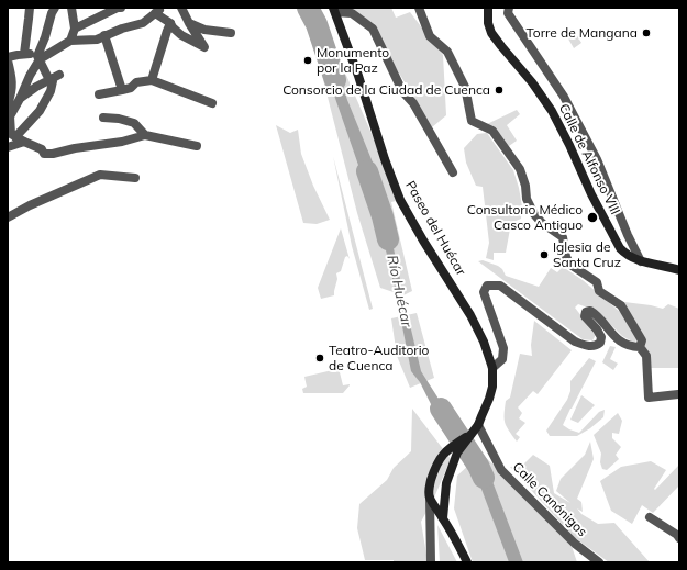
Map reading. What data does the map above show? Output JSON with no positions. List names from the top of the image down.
{
  "streets": {
    "street": ["Calle de Alfonso VIII", "Paseo del Huécar", "Calle Canónigos"]
  },
  "crossings": [
    ["Paseo del Huécar", "Calle Canónigos"]
  ],
  "water": ["Río Huécar"],
  "places": [
    "Torre de Mangana",
    "Monumento por la Paz",
    "Consorcio de la Ciudad de Cuenca",
    "Consultorio Médico Casco Antiguo",
    "Iglesia de Santa Cruz",
    "Teatro-Auditorio de Cuenca"
  ]
}
